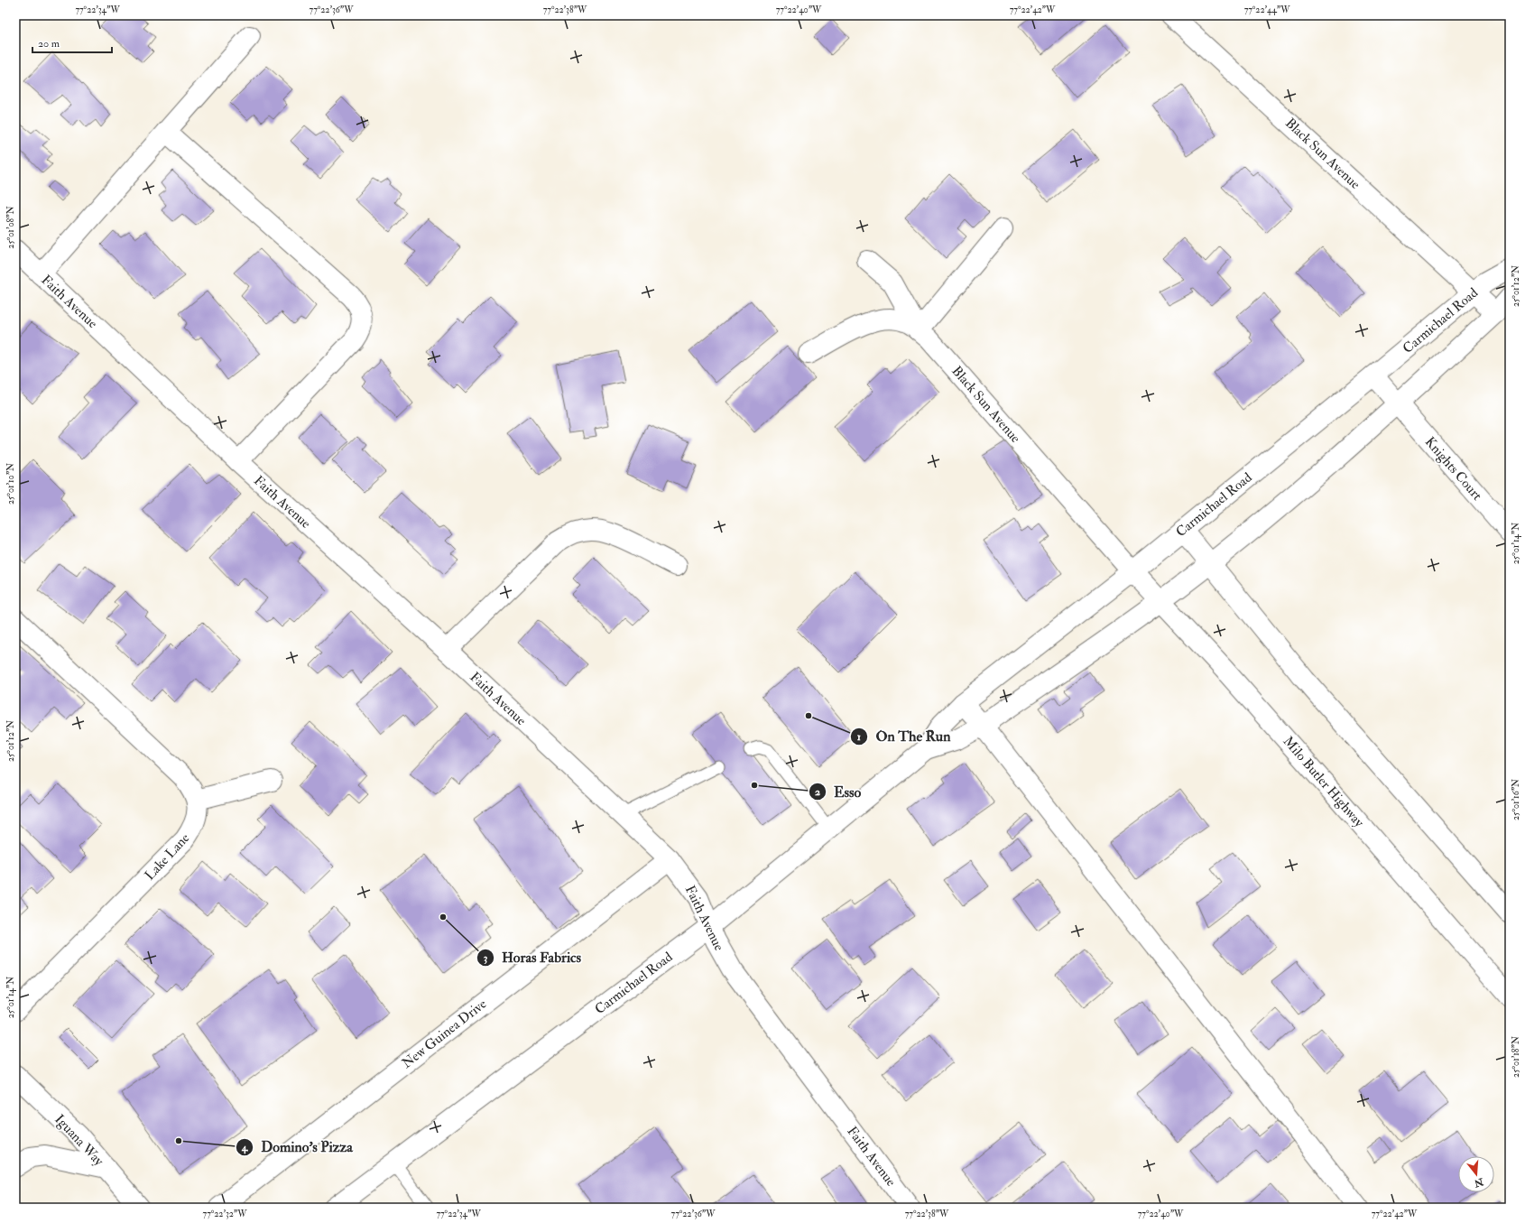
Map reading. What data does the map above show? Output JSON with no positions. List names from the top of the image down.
{
  "streets": {
    "street": [
      "Black Sun Avenue",
      "Faith Avenue",
      "Carmichael Road",
      "Knights Court",
      "Milo Butler Highway",
      "Lake Lane",
      "New Guinea Drive",
      "Iguana Way"
    ]
  },
  "crossings": [
    ["Black Sun Avenue", "Carmichael Road"],
    ["Black Sun Avenue", "Milo Butler Highway"],
    ["Faith Avenue", "Carmichael Road"],
    ["Faith Avenue", "New Guinea Drive"],
    ["Carmichael Road", "Knights Court"],
    ["Carmichael Road", "Milo Butler Highway"]
  ],
  "places": [
    "On The Run",
    "Esso",
    "Horas Fabrics",
    "Domino's Pizza"
  ],
  "scale_bar": "20 m",
  "north": "bottom",
  "coordinates": [
    "77°22'34\"W",
    "77°22'36\"W",
    "77°22'38\"W",
    "77°22'40\"W",
    "77°22'42\"W",
    "77°22'44\"W",
    "25°01'08\"N",
    "25°01'12\"N",
    "25°01'10\"N",
    "25°01'14\"N",
    "25°01'16\"N",
    "25°01'18\"N",
    "77°22'32\"W"
  ]
}
